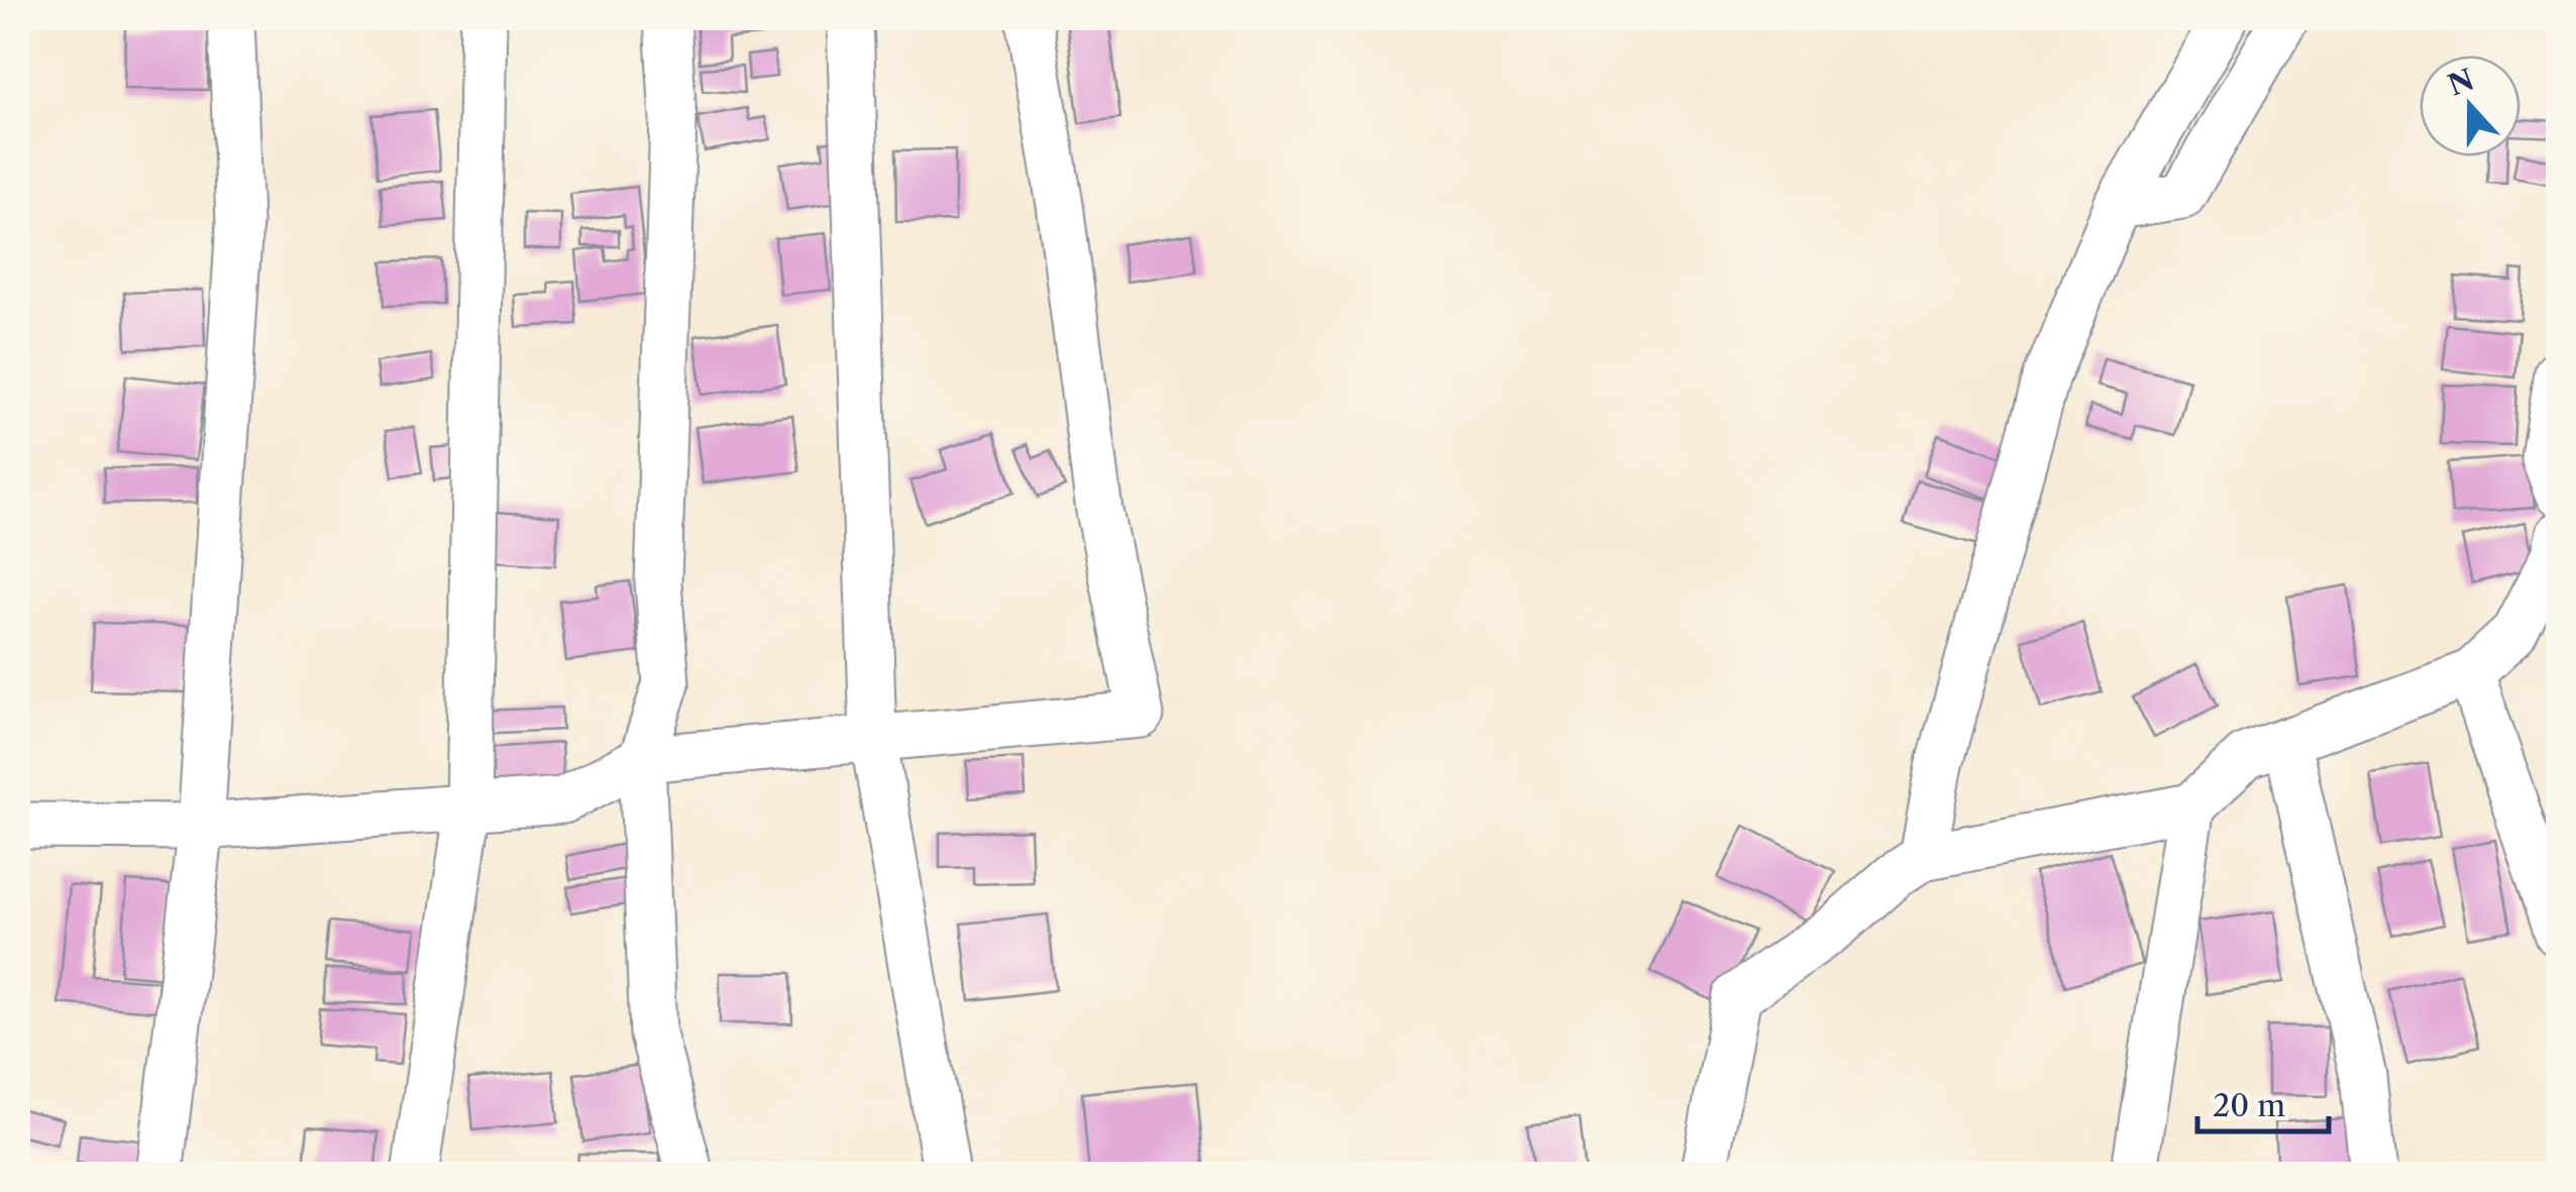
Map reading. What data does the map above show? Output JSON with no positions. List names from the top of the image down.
{
  "scale_bar": "20 m",
  "north": "top"
}
